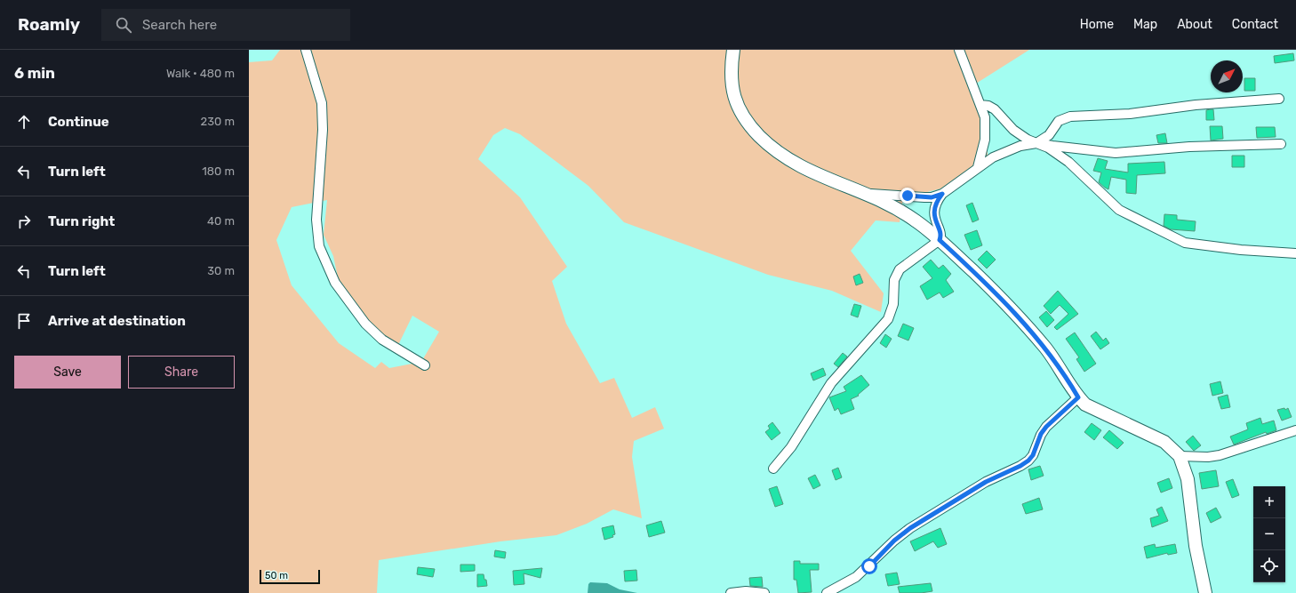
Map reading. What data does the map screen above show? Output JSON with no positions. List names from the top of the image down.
{
  "scale_bar": "50 m",
  "north": "top right",
  "page": {
    "header": "Roamly",
    "search": "Search here",
    "nav": [
      "Home",
      "Map",
      "About",
      "Contact"
    ],
    "heading": ["6 min", "Walk · 480 m"],
    "list": [
      ["Continue", "230 m"],
      ["Turn left", "180 m"],
      ["Turn right", "40 m"],
      ["Turn left", "30 m"],
      "Arrive at destination"
    ],
    "buttons": ["Save", "Share"],
    "map_buttons": ["+", "−"],
    "scale": "50 m"
  }
}
